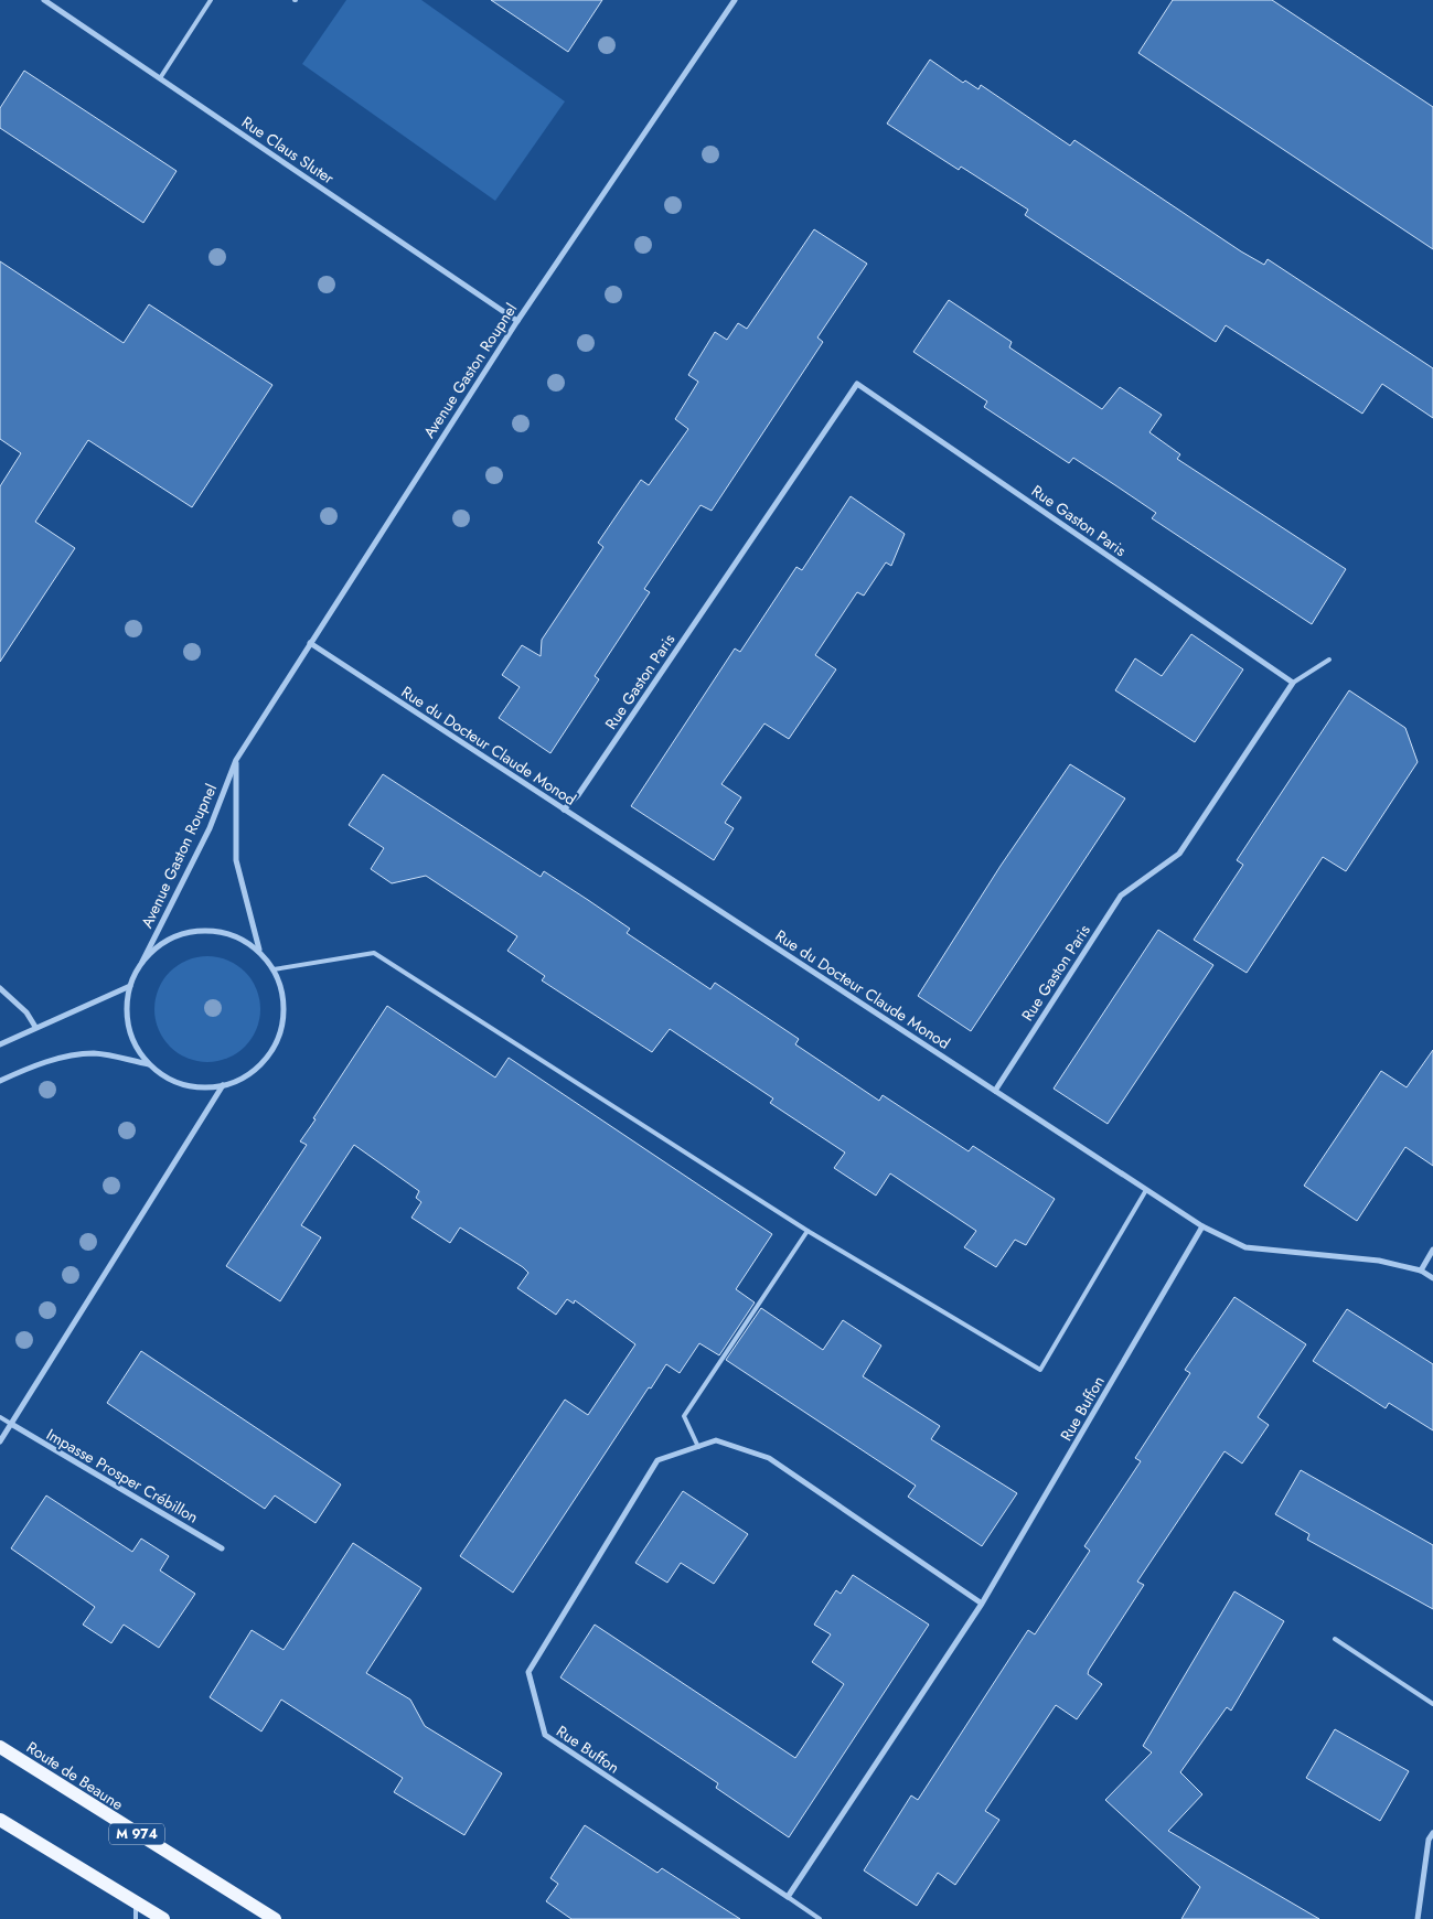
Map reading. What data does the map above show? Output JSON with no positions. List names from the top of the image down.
{
  "streets": {
    "main road": ["Route de Beaune", "M 974"],
    "street": [
      "Rue Claus Sluter",
      "Avenue Gaston Roupnel",
      "Rue Gaston Paris",
      "Rue du Docteur Claude Monod",
      "Rue Buffon",
      "Impasse Prosper Crébillon"
    ]
  },
  "crossings": [
    ["Rue Claus Sluter", "Avenue Gaston Roupnel"],
    ["Avenue Gaston Roupnel", "Rue du Docteur Claude Monod"],
    ["Rue Gaston Paris", "Rue du Docteur Claude Monod"],
    ["Rue du Docteur Claude Monod", "Rue Buffon"]
  ]
}
